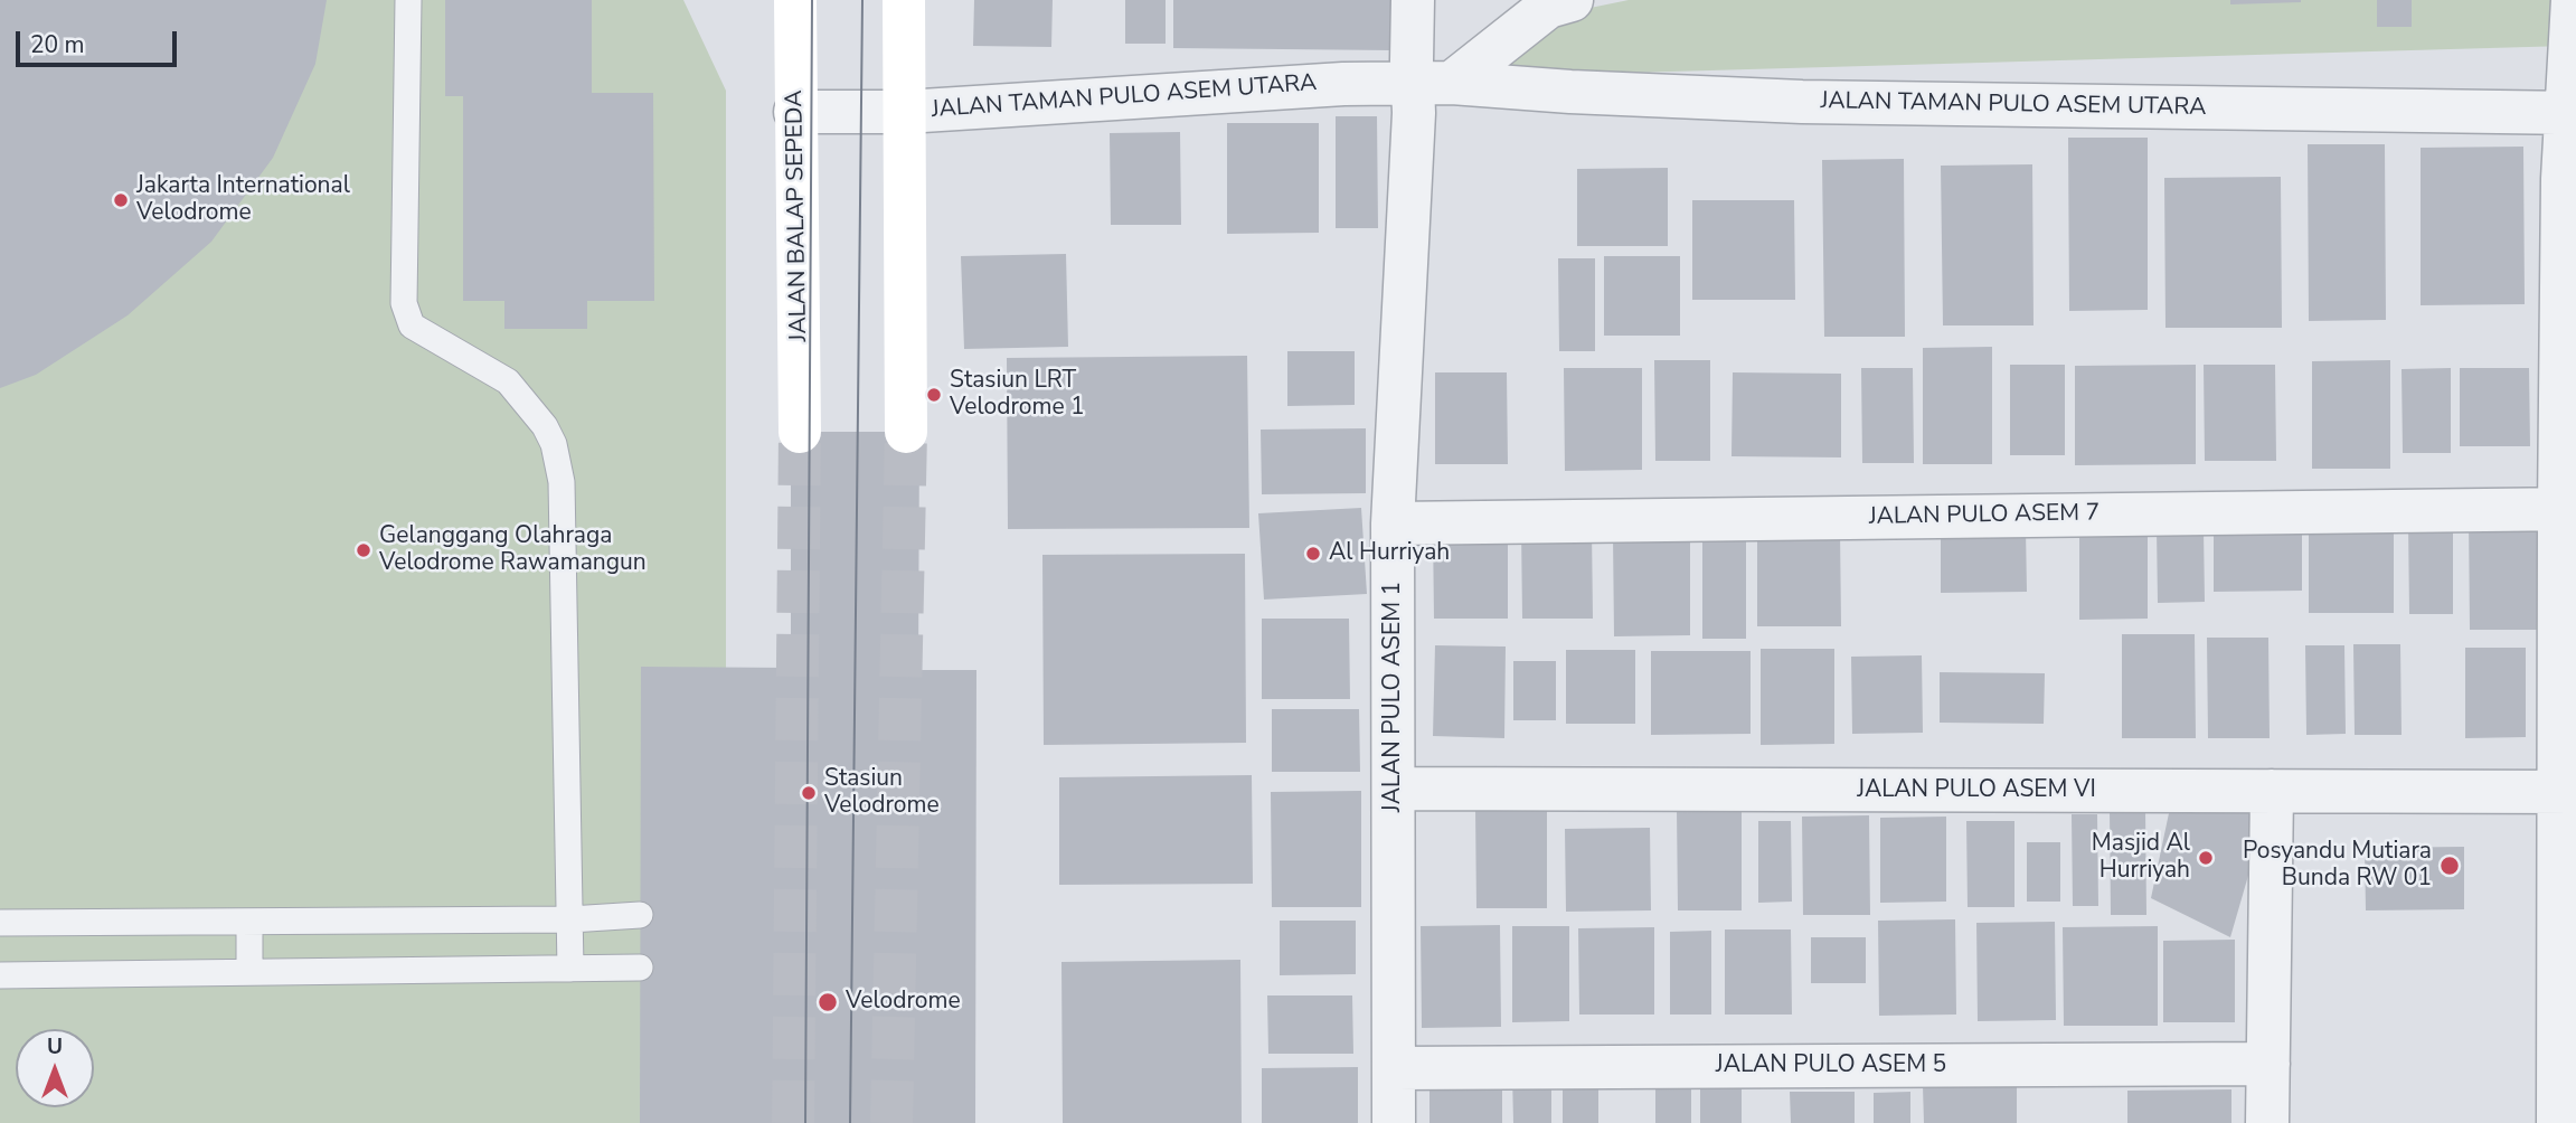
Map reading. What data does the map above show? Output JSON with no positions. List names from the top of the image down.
{
  "streets": {
    "main road": ["JALAN BALAP SEPEDA"],
    "street": [
      "JALAN TAMAN PULO ASEM UTARA",
      "JALAN PULO ASEM 7",
      "JALAN PULO ASEM 1",
      "JALAN PULO ASEM VI",
      "JALAN PULO ASEM 5"
    ]
  },
  "crossings": [
    ["JALAN TAMAN PULO ASEM UTARA", "JALAN BALAP SEPEDA"],
    ["JALAN TAMAN PULO ASEM UTARA", "JALAN PULO ASEM 1"],
    ["JALAN PULO ASEM 7", "JALAN PULO ASEM 1"],
    ["JALAN PULO ASEM 1", "JALAN PULO ASEM VI"],
    ["JALAN PULO ASEM 1", "JALAN PULO ASEM 5"]
  ],
  "places": [
    "Jakarta International Velodrome",
    "Stasiun LRT Velodrome 1",
    "Gelanggang Olahraga Velodrome Rawamangun",
    "Al Hurriyah",
    "Stasiun Velodrome",
    "Masjid Al Hurriyah",
    "Posyandu Mutiara Bunda RW 01",
    "Velodrome"
  ],
  "scale_bar": "20 m",
  "north": "top"
}
